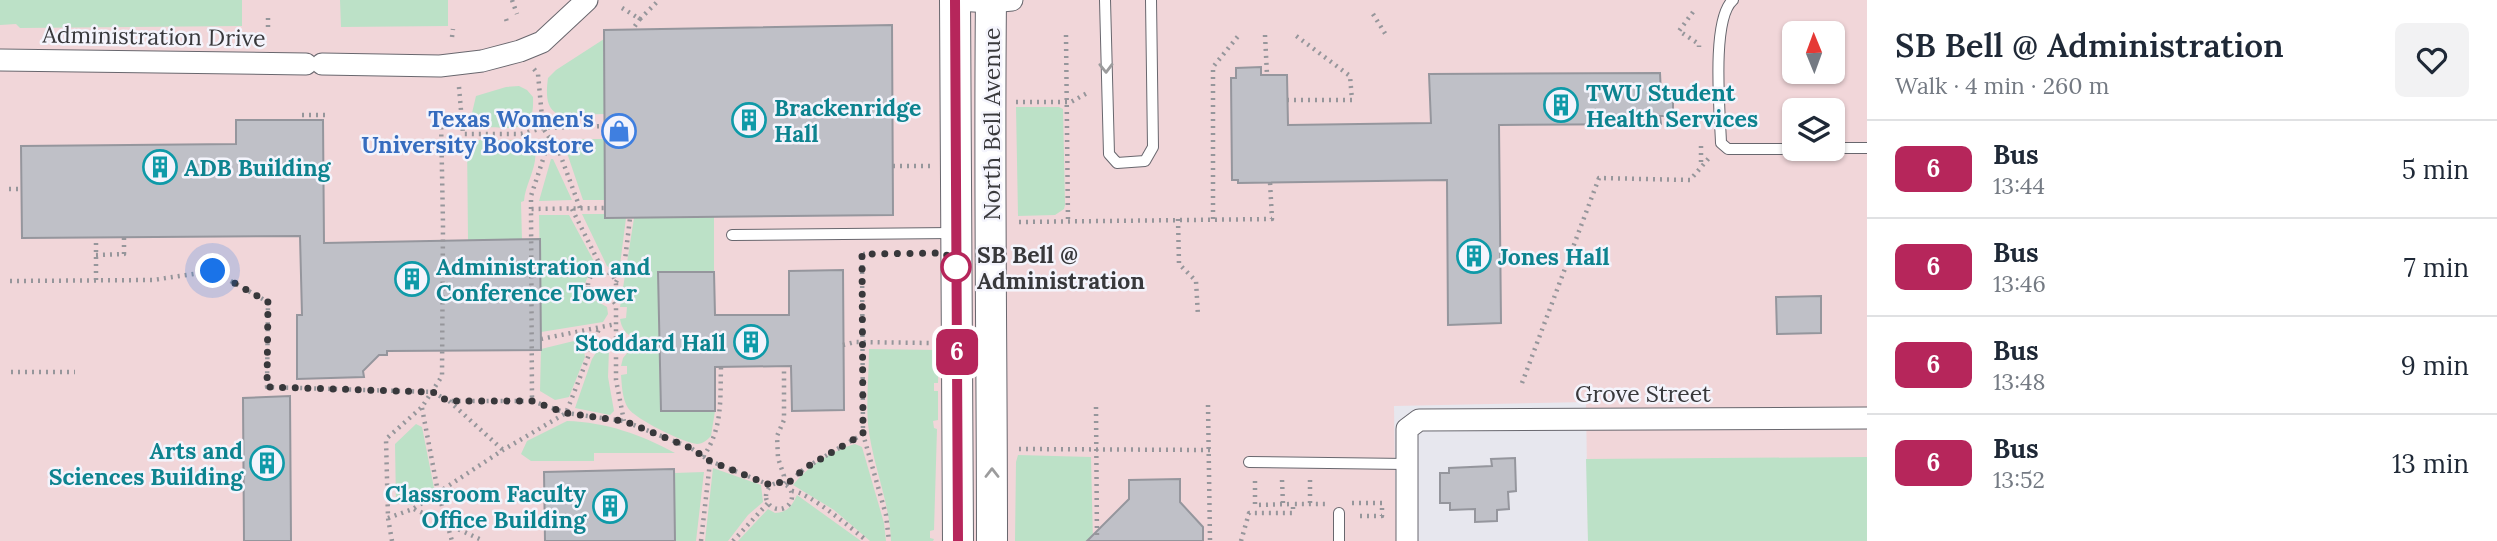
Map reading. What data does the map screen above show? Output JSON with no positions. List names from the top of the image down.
{
  "streets": {
    "main road": ["North Bell Avenue"],
    "street": ["Administration Drive", "Grove Street"]
  },
  "places": {
    "building": [
      "TWU Student Health Services",
      "Brackenridge Hall",
      "ADB Building",
      "Jones Hall",
      "Administration and Conference Tower",
      "Stoddard Hall",
      "Arts and Sciences Building",
      "Classroom Faculty Office Building"
    ],
    "shop": ["Texas Women's University Bookstore"],
    "other": ["SB Bell @ Administration"]
  },
  "lines": ["bus line 6"],
  "north": "top",
  "page": {
    "on_map": "6",
    "heading": ["SB Bell @ Administration", "Walk · 4 min · 260 m"],
    "list": [
      {
        "mark": "6",
        "name": "Bus",
        "note": "13:44",
        "value": "5 min"
      },
      {
        "mark": "6",
        "name": "Bus",
        "note": "13:46",
        "value": "7 min"
      },
      {
        "mark": "6",
        "name": "Bus",
        "note": "13:48",
        "value": "9 min"
      },
      {
        "mark": "6",
        "name": "Bus",
        "note": "13:52",
        "value": "13 min"
      }
    ]
  }
}
